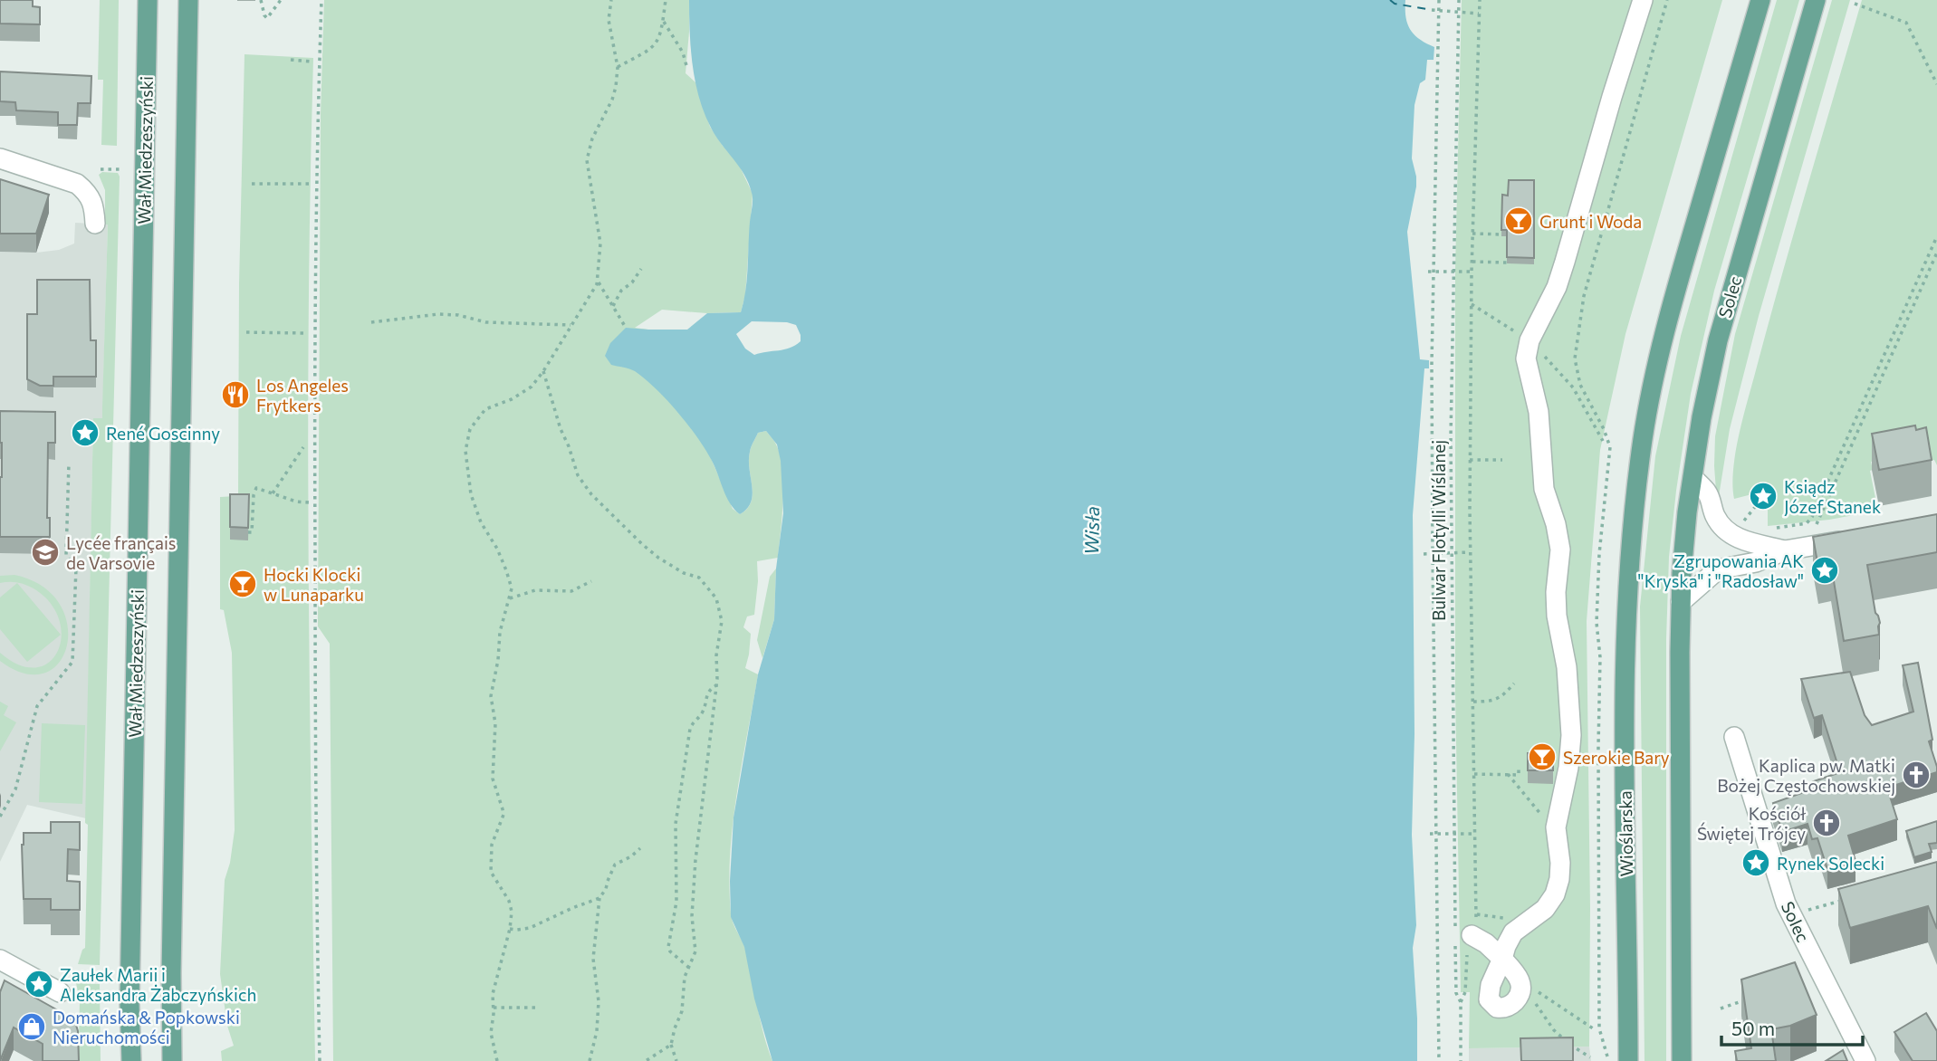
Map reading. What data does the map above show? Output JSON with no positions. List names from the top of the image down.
{
  "streets": {
    "main road": ["Wał Miedzeszyński", "Solec", "Wioślarska"],
    "path": ["Bulwar Flotylli Wiślanej"]
  },
  "water": ["Wisła"],
  "places": {
    "bar": ["Grunt i Woda", "Hocki Klocki w Lunaparku", "Szerokie Bary"],
    "restaurant": ["Los Angeles Frytkers"],
    "place": [
      "René Goscinny",
      "Ksiądz Józef Stanek",
      "Zgrupowania AK \"Kryska\" i \"Radosław\"",
      "Rynek Solecki",
      "Zaułek Marii i Aleksandra Żabczyńskich"
    ],
    "school or university": ["Lycée français de Varsovie"],
    "church": ["Kaplica pw. Matki Bożej Częstochowskiej", "Kościół Świętej Trójcy"],
    "shop": ["Domańska & Popkowski Nieruchomości"]
  },
  "scale_bar": "50 m"
}
